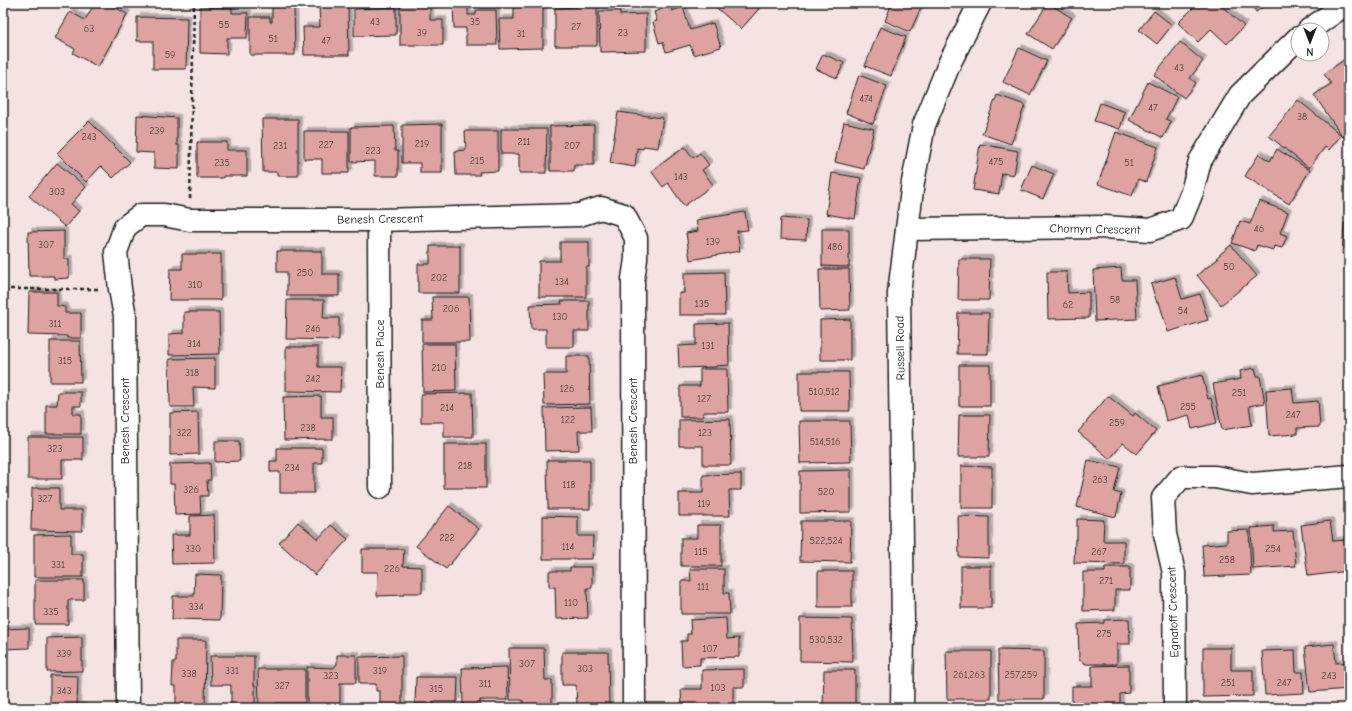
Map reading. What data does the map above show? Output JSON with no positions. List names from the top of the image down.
{
  "streets": {
    "street": [
      "Benesh Crescent",
      "Chomyn Crescent",
      "Russell Road",
      "Benesh Place",
      "Egnatoff Crescent"
    ]
  },
  "crossings": [
    ["Benesh Crescent", "Benesh Place"],
    ["Chomyn Crescent", "Russell Road"]
  ],
  "house_numbers": [
    "43",
    "35",
    "55",
    "27",
    "63",
    "39",
    "23",
    "31",
    "51",
    "47",
    "59",
    "43",
    "474",
    "47",
    "38",
    "239",
    "243",
    "211",
    "219",
    "227",
    "231",
    "207",
    "223",
    "215",
    "475",
    "235",
    "51",
    "143",
    "303",
    "46",
    "139",
    "307",
    "486",
    "50",
    "250",
    "202",
    "134",
    "310",
    "58",
    "135",
    "62",
    "206",
    "54",
    "130",
    "311",
    "246",
    "314",
    "131",
    "315",
    "210",
    "318",
    "242",
    "126",
    "510,512",
    "251",
    "127",
    "255",
    "214",
    "247",
    "122",
    "259",
    "238",
    "322",
    "123",
    "514,516",
    "323",
    "218",
    "234",
    "263",
    "118",
    "326",
    "520",
    "327",
    "119",
    "222",
    "522,524",
    "114",
    "330",
    "254",
    "115",
    "267",
    "258",
    "331",
    "226",
    "271",
    "111",
    "110",
    "334",
    "335",
    "275",
    "530,532",
    "107",
    "339",
    "307",
    "303",
    "331",
    "319",
    "338",
    "261,263",
    "257,259",
    "323",
    "243",
    "251",
    "247",
    "311",
    "327",
    "103",
    "315",
    "343"
  ],
  "north": "bottom"
}
